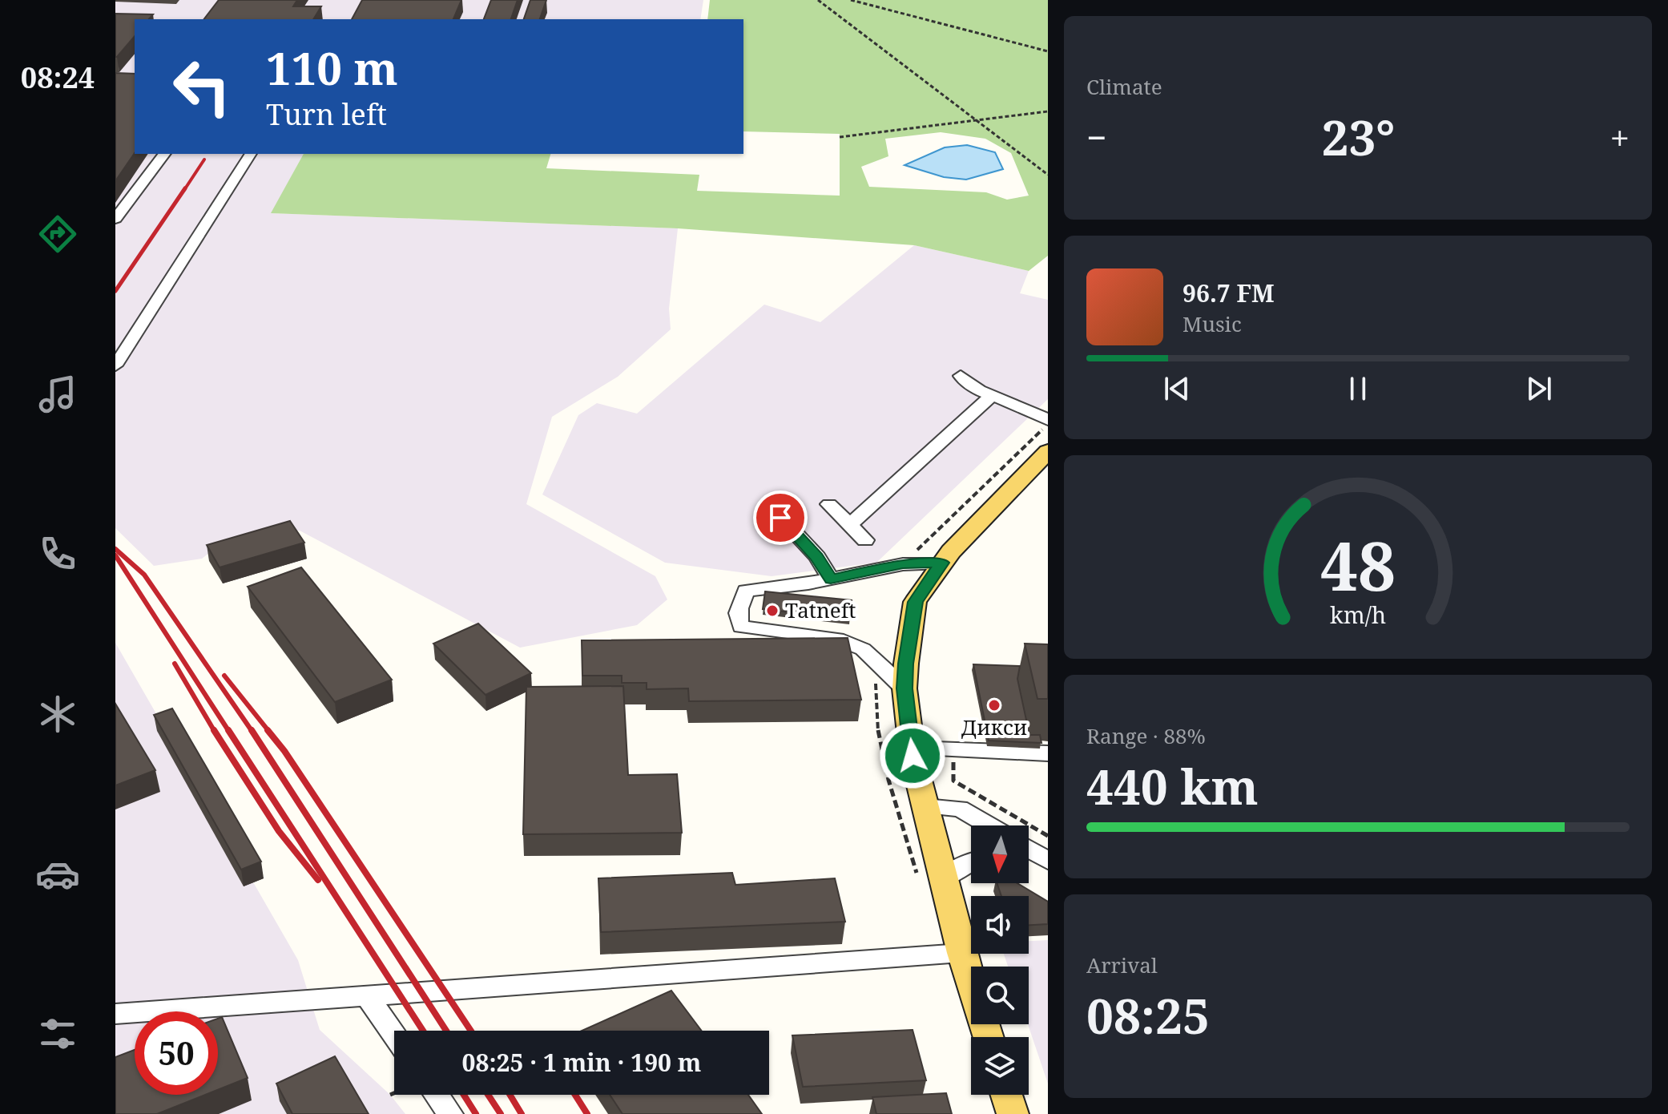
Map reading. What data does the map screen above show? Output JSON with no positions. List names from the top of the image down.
{
  "places": ["Tatneft", "Дикси"],
  "north": "bottom",
  "page": {
    "tabs": "08:24",
    "tile": [
      "Climate",
      ["Range · 88%", "440 km"],
      ["Arrival", "08:25"]
    ],
    "turn": ["110 m", "Turn left"],
    "heat": ["−", "23°", "+"],
    "song": ["96.7 FM", "Music"],
    "limit": "50",
    "trip": "08:25 · 1 min · 190 m",
    "gauge": ["48", "km/h"]
  }
}
